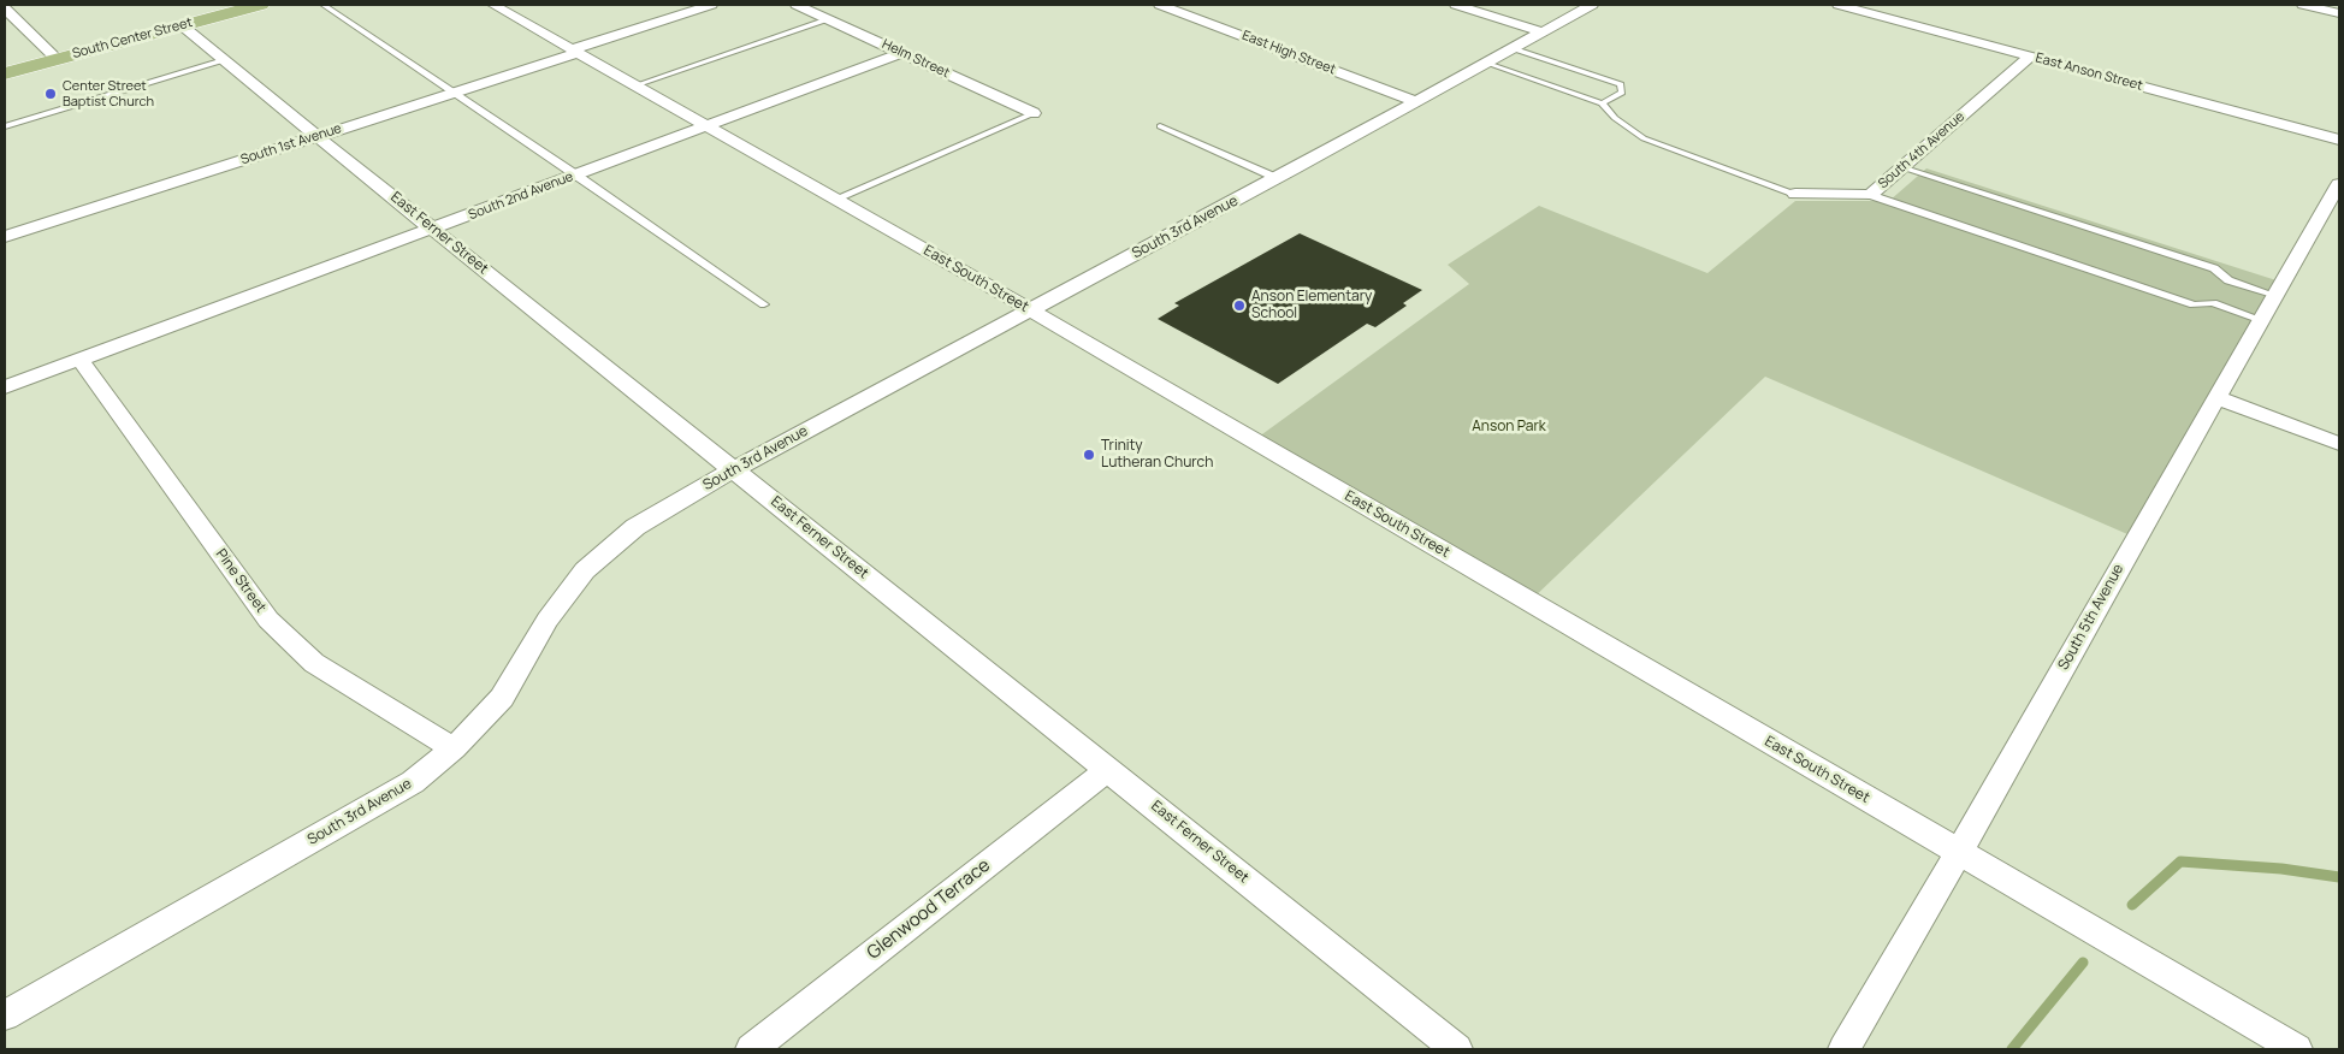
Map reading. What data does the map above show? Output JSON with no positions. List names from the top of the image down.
{
  "streets": {
    "main road": ["South Center Street"],
    "street": [
      "East High Street",
      "Helm Street",
      "East Anson Street",
      "South 1st Avenue",
      "South 4th Avenue",
      "South 2nd Avenue",
      "South 3rd Avenue",
      "East Ferner Street",
      "East South Street",
      "Pine Street",
      "South 5th Avenue",
      "Glenwood Terrace"
    ]
  },
  "crossings": [
    ["South Center Street", "East Ferner Street"],
    ["East High Street", "South 3rd Avenue"],
    ["Helm Street", "South 2nd Avenue"],
    ["East Anson Street", "South 4th Avenue"],
    ["South 1st Avenue", "East Ferner Street"],
    ["South 1st Avenue", "East South Street"],
    ["South 2nd Avenue", "East Ferner Street"],
    ["South 2nd Avenue", "East South Street"],
    ["South 2nd Avenue", "Pine Street"],
    ["South 3rd Avenue", "East Ferner Street"],
    ["South 3rd Avenue", "East South Street"],
    ["South 3rd Avenue", "Pine Street"],
    ["East Ferner Street", "Glenwood Terrace"],
    ["East South Street", "South 5th Avenue"]
  ],
  "parks": ["Anson Park"],
  "places": ["Center Street Baptist Church", "Anson Elementary School", "Trinity Lutheran Church"]
}
